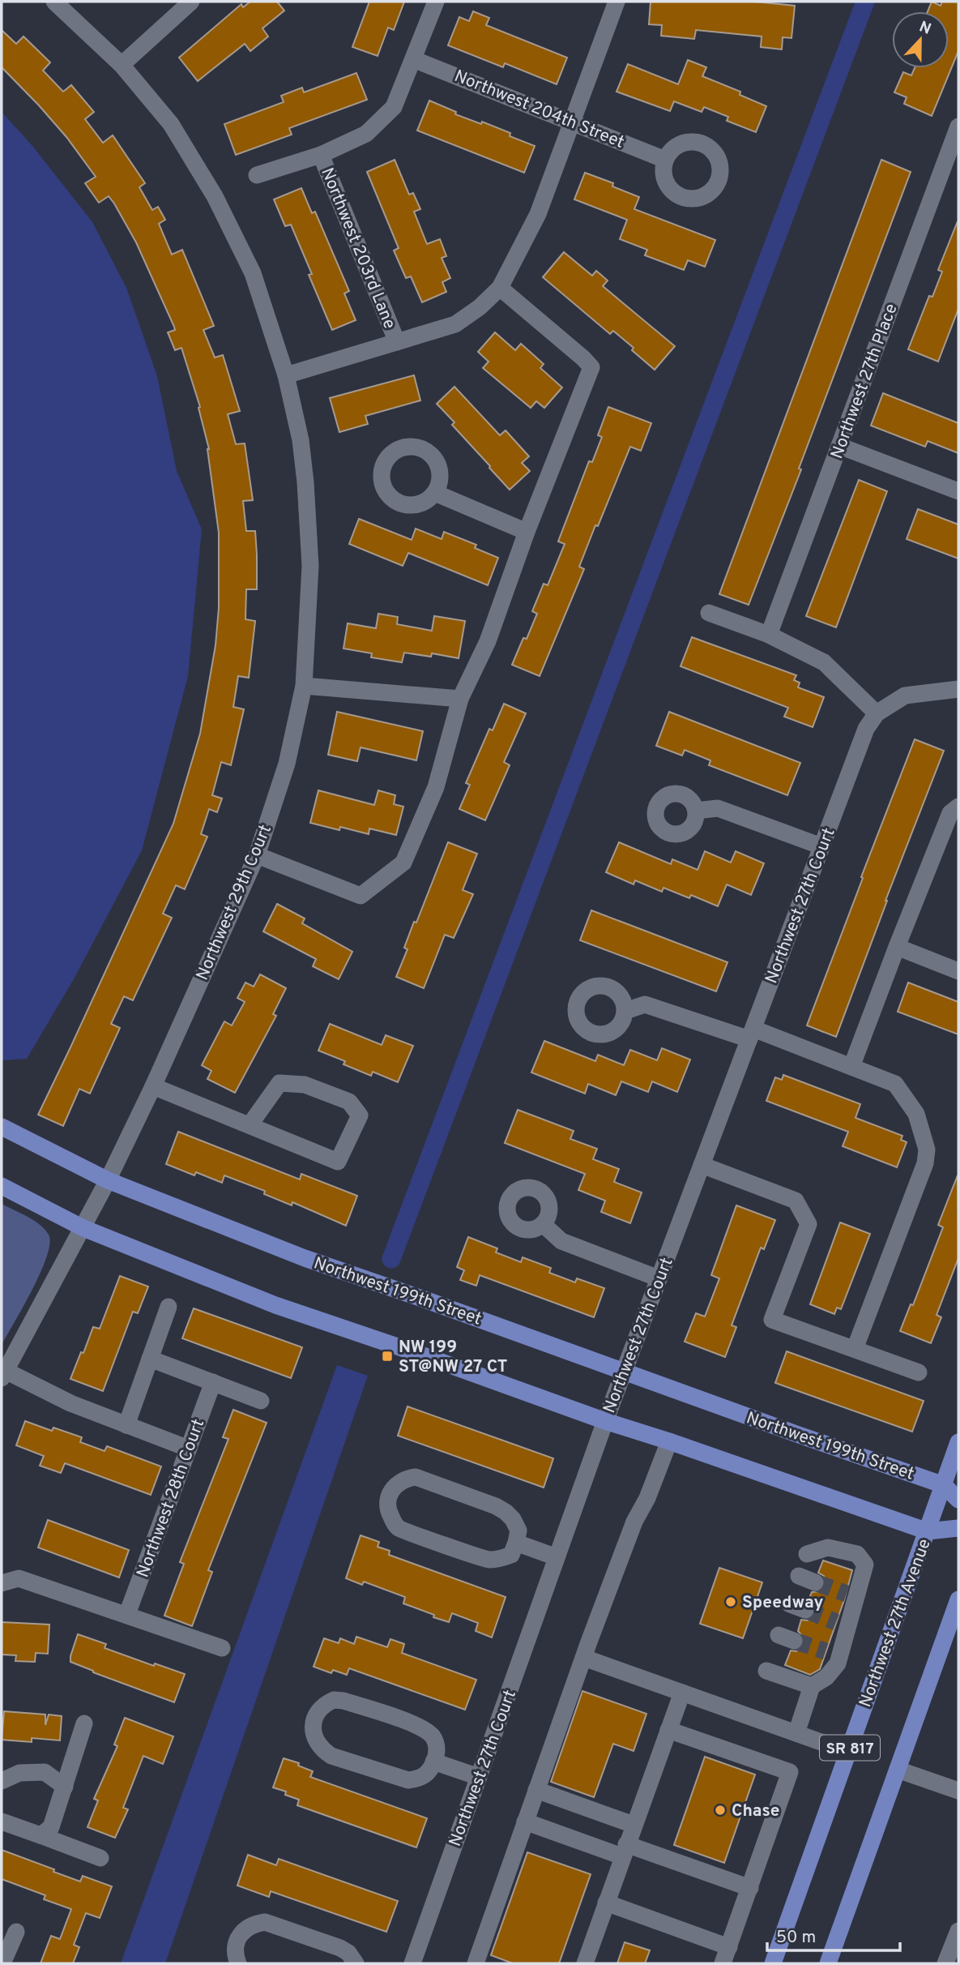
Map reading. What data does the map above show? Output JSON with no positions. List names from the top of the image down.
{
  "streets": {
    "main road": ["Northwest 199th Street", "Northwest 27th Avenue", "SR 817"],
    "street": [
      "Northwest 204th Street",
      "Northwest 203rd Lane",
      "Northwest 27th Place",
      "Northwest 29th Court",
      "Northwest 27th Court",
      "Northwest 28th Court"
    ]
  },
  "crossings": [
    ["Northwest 29th Court", "Northwest 199th Street"],
    ["Northwest 27th Court", "Northwest 199th Street"],
    ["Northwest 199th Street", "Northwest 27th Avenue"]
  ],
  "places": {
    "transit": ["NW 199 ST@NW 27 CT"],
    "other": ["Speedway", "Chase"]
  },
  "scale_bar": "50 m",
  "north": "top"
}
